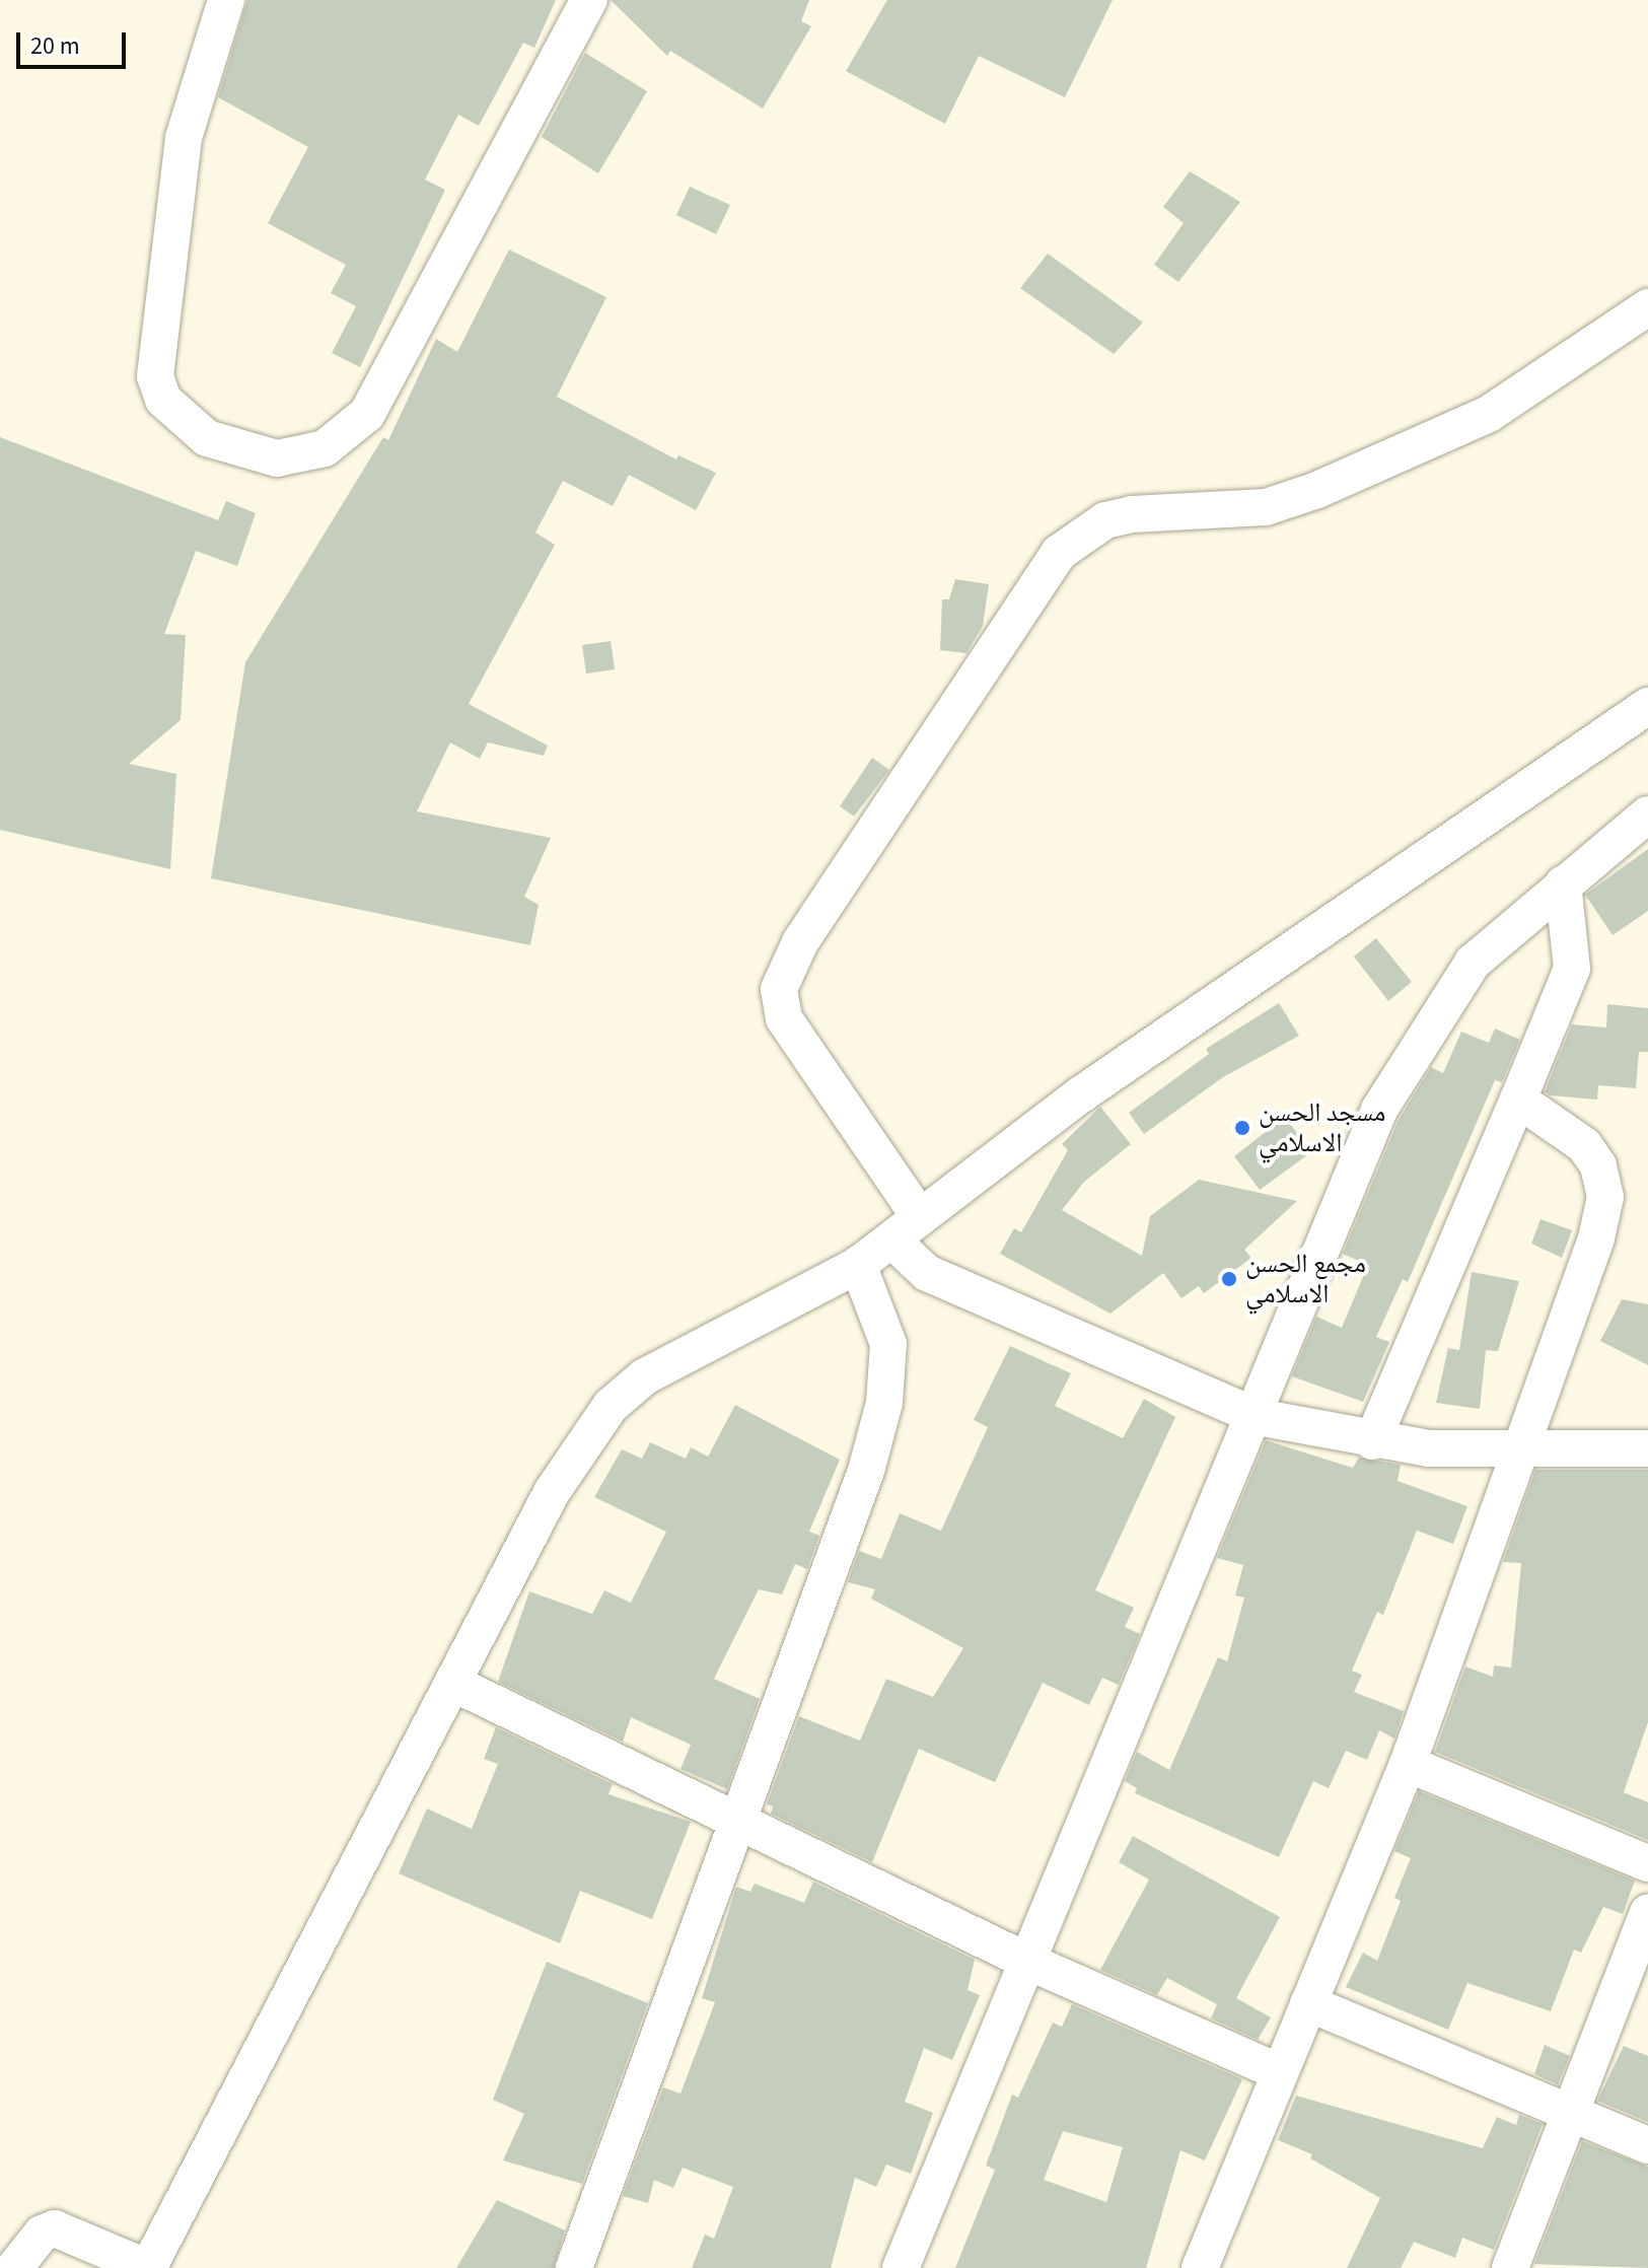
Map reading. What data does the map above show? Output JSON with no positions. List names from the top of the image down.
{
  "places": ["مسجد الحسن الاسلامي", "مجمع الحسن الاسلامي"],
  "scale_bar": "20 m"
}
